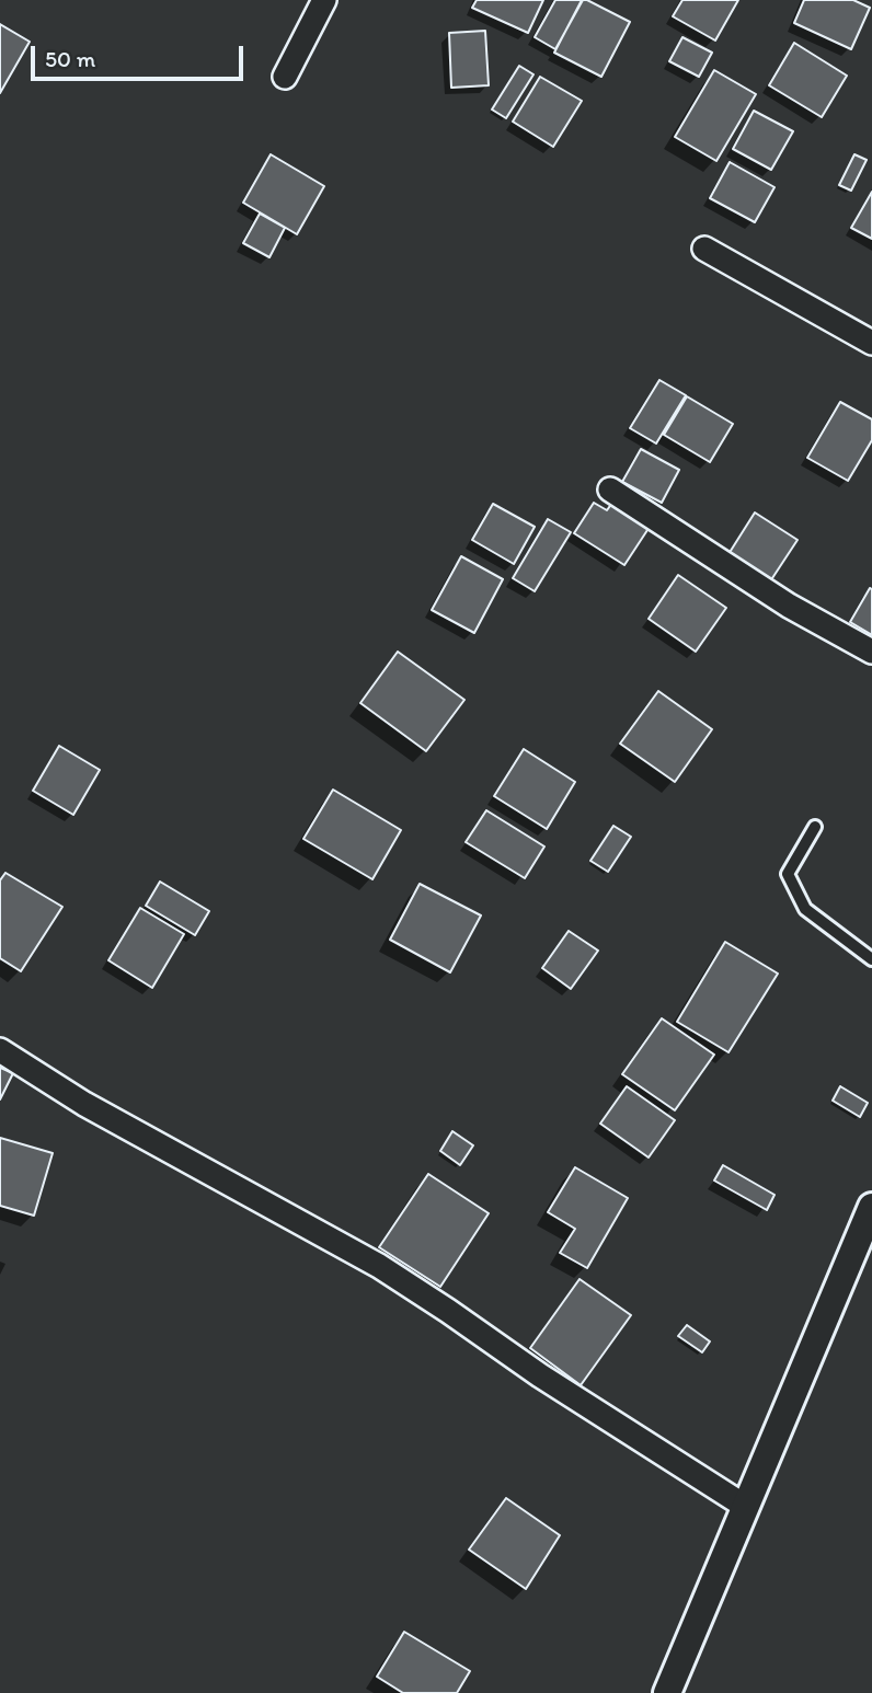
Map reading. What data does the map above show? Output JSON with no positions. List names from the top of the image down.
{
  "scale_bar": "50 m"
}
